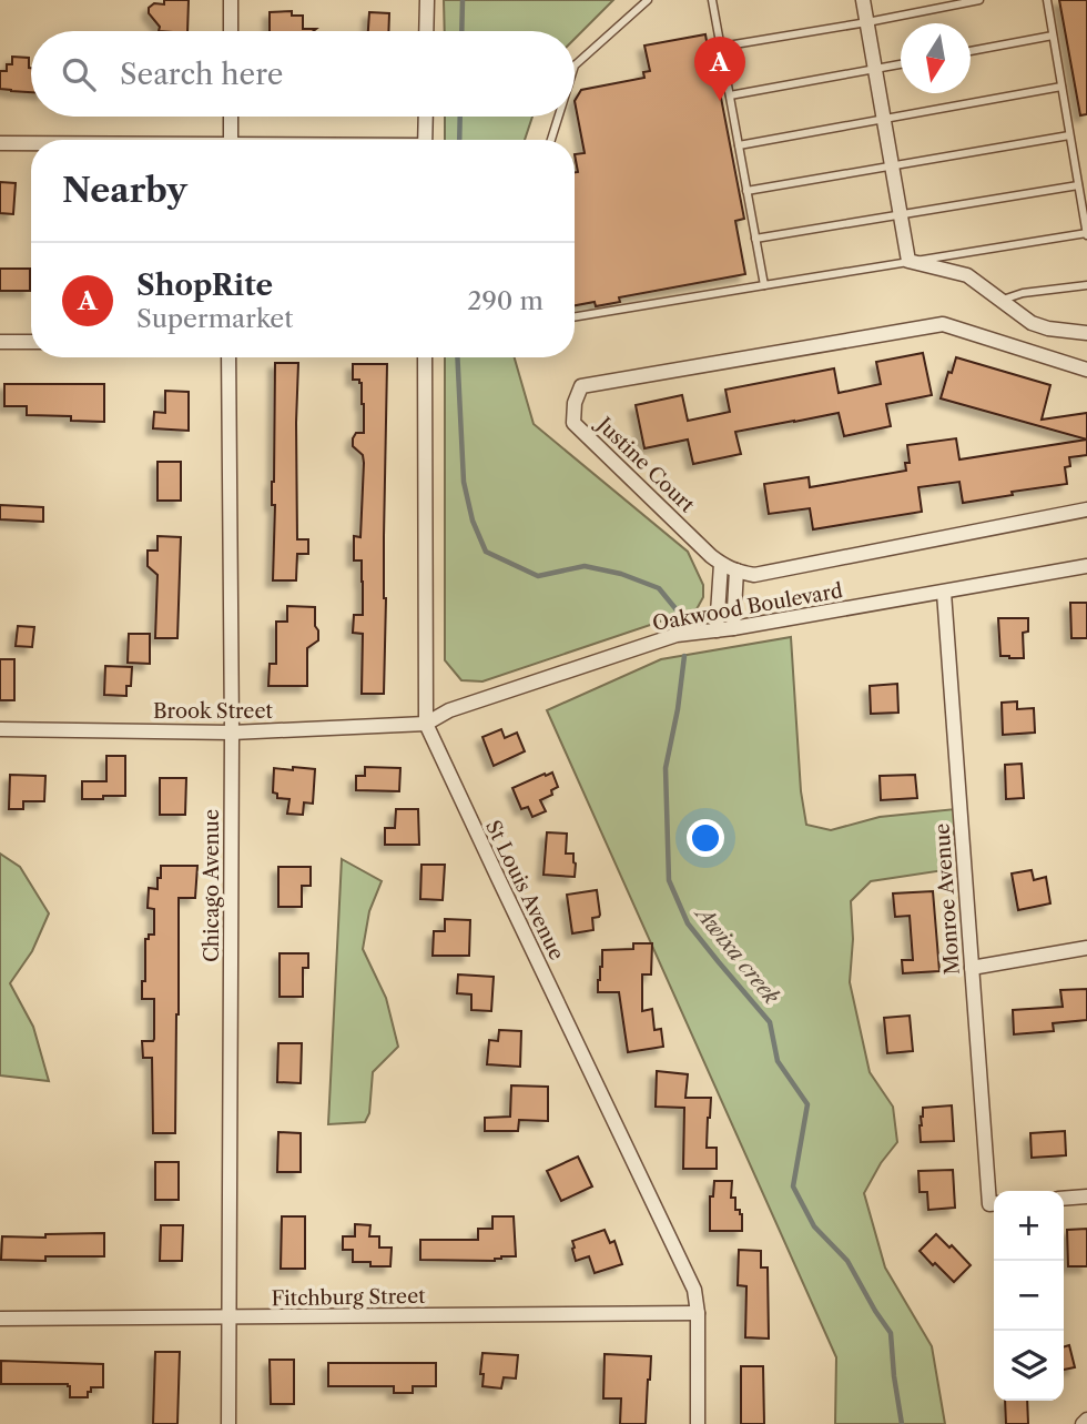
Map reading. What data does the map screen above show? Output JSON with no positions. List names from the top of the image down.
{
  "streets": {
    "street": [
      "Justine Court",
      "Oakwood Boulevard",
      "Brook Street",
      "Chicago Avenue",
      "St Louis Avenue",
      "Monroe Avenue",
      "Fitchburg Street"
    ]
  },
  "crossings": [
    ["Oakwood Boulevard", "Brook Street"],
    ["Oakwood Boulevard", "St Louis Avenue"],
    ["Oakwood Boulevard", "Monroe Avenue"],
    ["Brook Street", "Chicago Avenue"],
    ["Brook Street", "St Louis Avenue"],
    ["Chicago Avenue", "Fitchburg Street"],
    ["St Louis Avenue", "Fitchburg Street"]
  ],
  "water": ["Awixa creek"],
  "north": "bottom",
  "page": {
    "search": "Search here",
    "pins": "A",
    "heading": "Nearby",
    "list": [
      {
        "mark": "A",
        "name": "ShopRite",
        "note": "Supermarket",
        "value": "290 m"
      }
    ],
    "map_buttons": ["+", "−"]
  }
}
